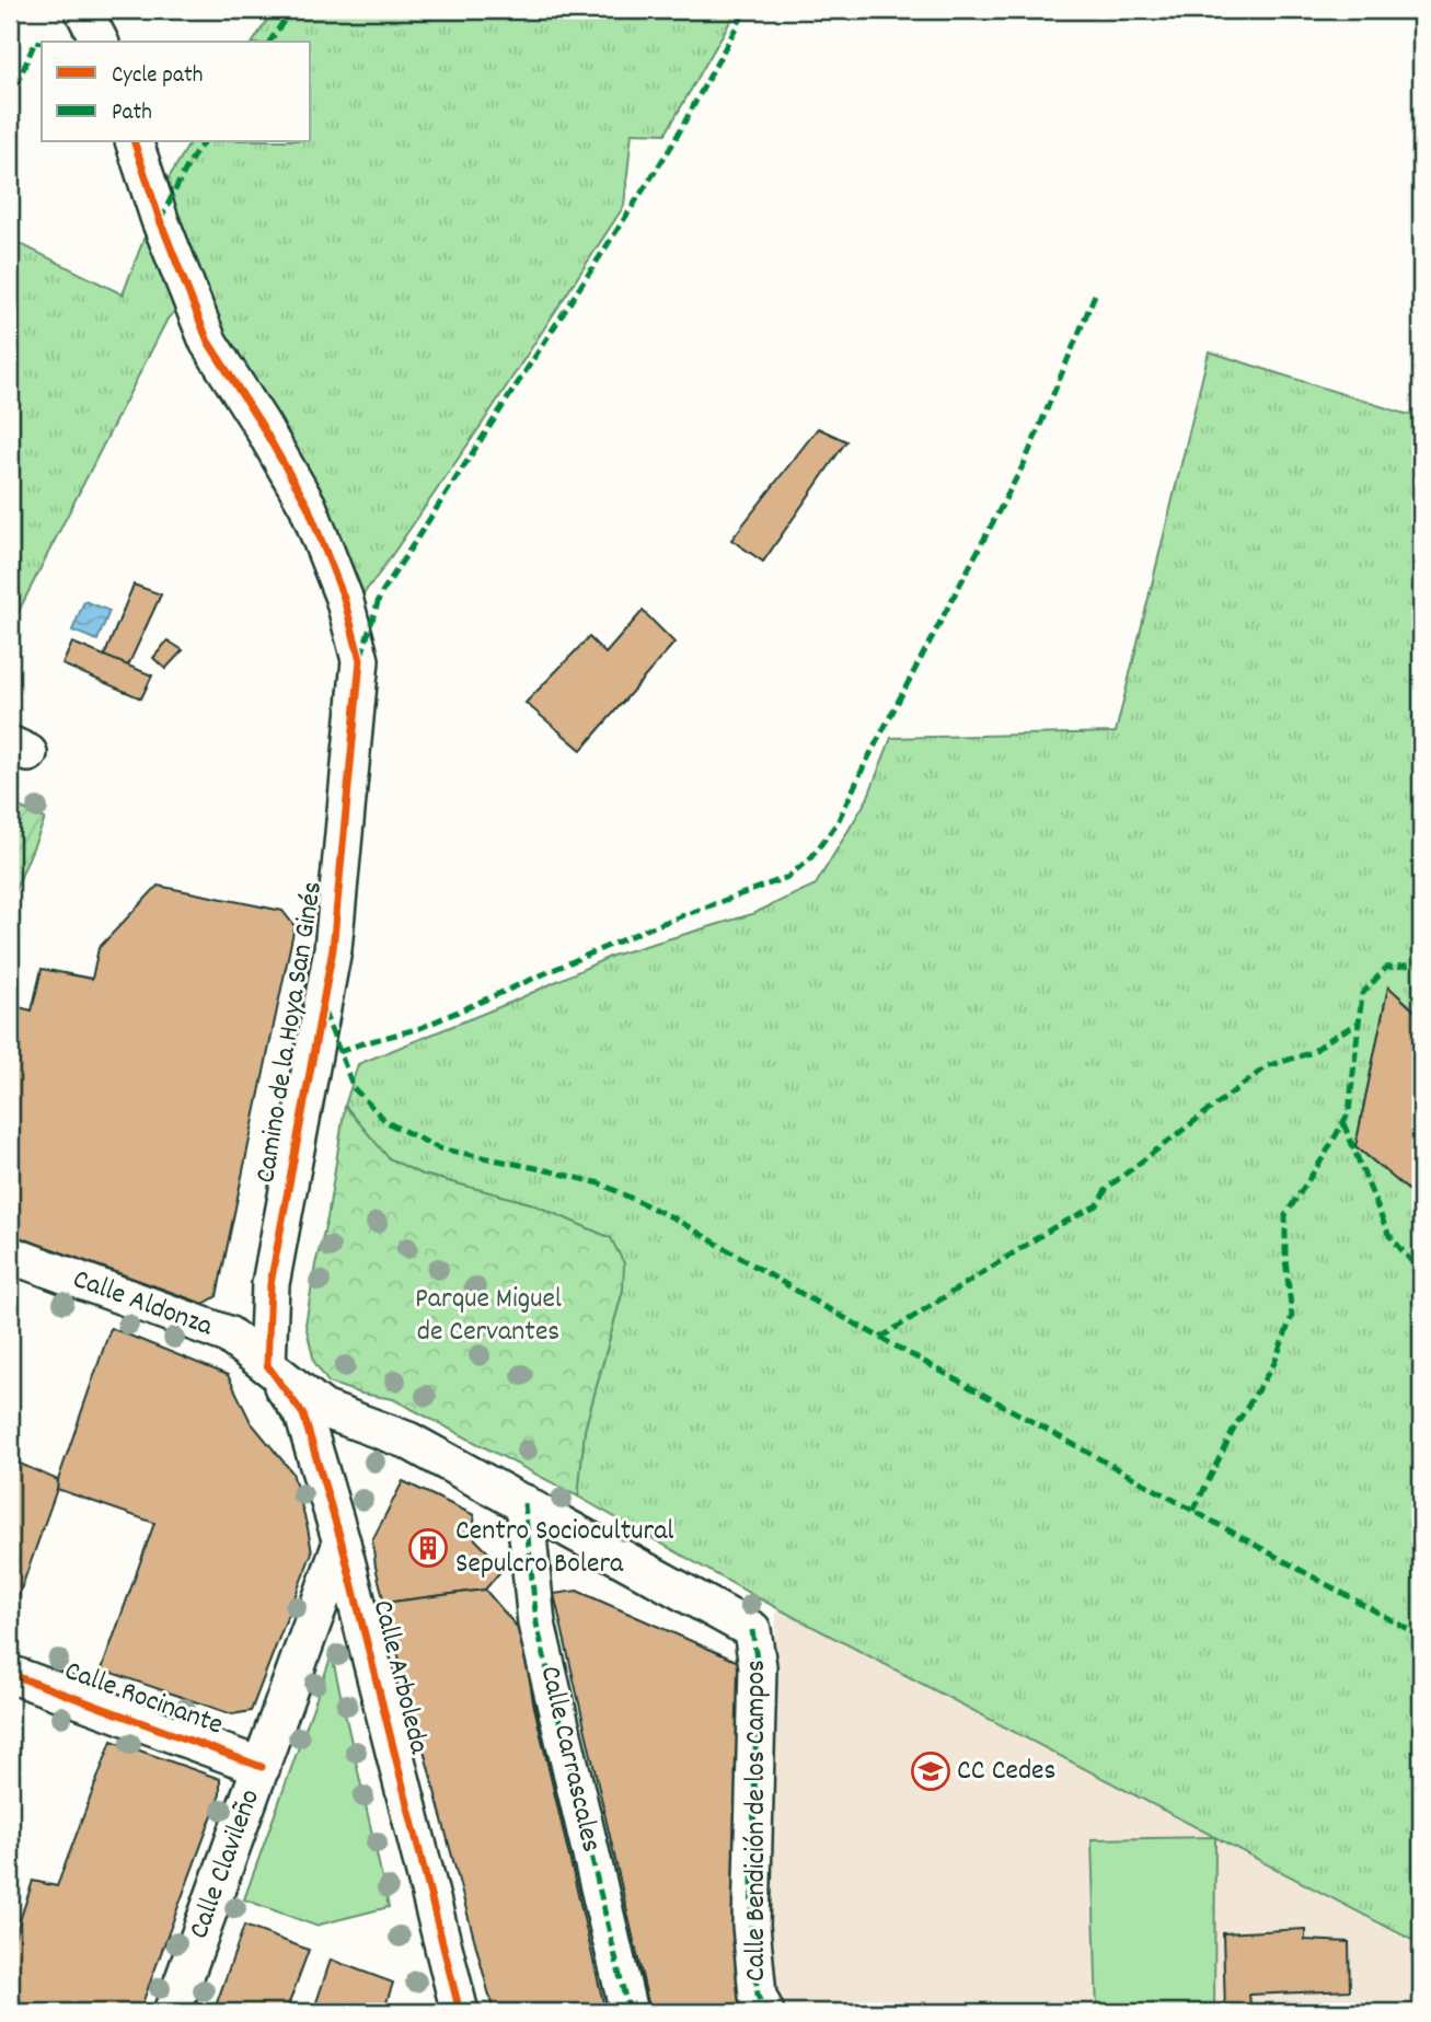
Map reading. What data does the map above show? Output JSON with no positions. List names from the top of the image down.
{
  "streets": {
    "street": [
      "Camino de la Hoya San Ginés",
      "Calle Aldonza",
      "Calle Arboleda",
      "Calle Rocinante",
      "Calle Carrascales",
      "Calle Bendición de los Campos",
      "Calle Clavileño"
    ]
  },
  "crossings": [
    ["Camino de la Hoya San Ginés", "Calle Aldonza"],
    ["Camino de la Hoya San Ginés", "Calle Arboleda"],
    ["Camino de la Hoya San Ginés", "Calle Bendición de los Campos"],
    ["Calle Aldonza", "Calle Arboleda"],
    ["Calle Aldonza", "Calle Bendición de los Campos"],
    ["Calle Arboleda", "Calle Bendición de los Campos"],
    ["Calle Arboleda", "Calle Clavileño"],
    ["Calle Rocinante", "Calle Clavileño"],
    ["Calle Carrascales", "Calle Bendición de los Campos"]
  ],
  "parks": ["Parque Miguel de Cervantes"],
  "places": {
    "building": ["Centro Sociocultural Sepulcro Bolera"],
    "school or university": ["CC Cedes"]
  },
  "legend": ["Cycle path", "Path"]
}
